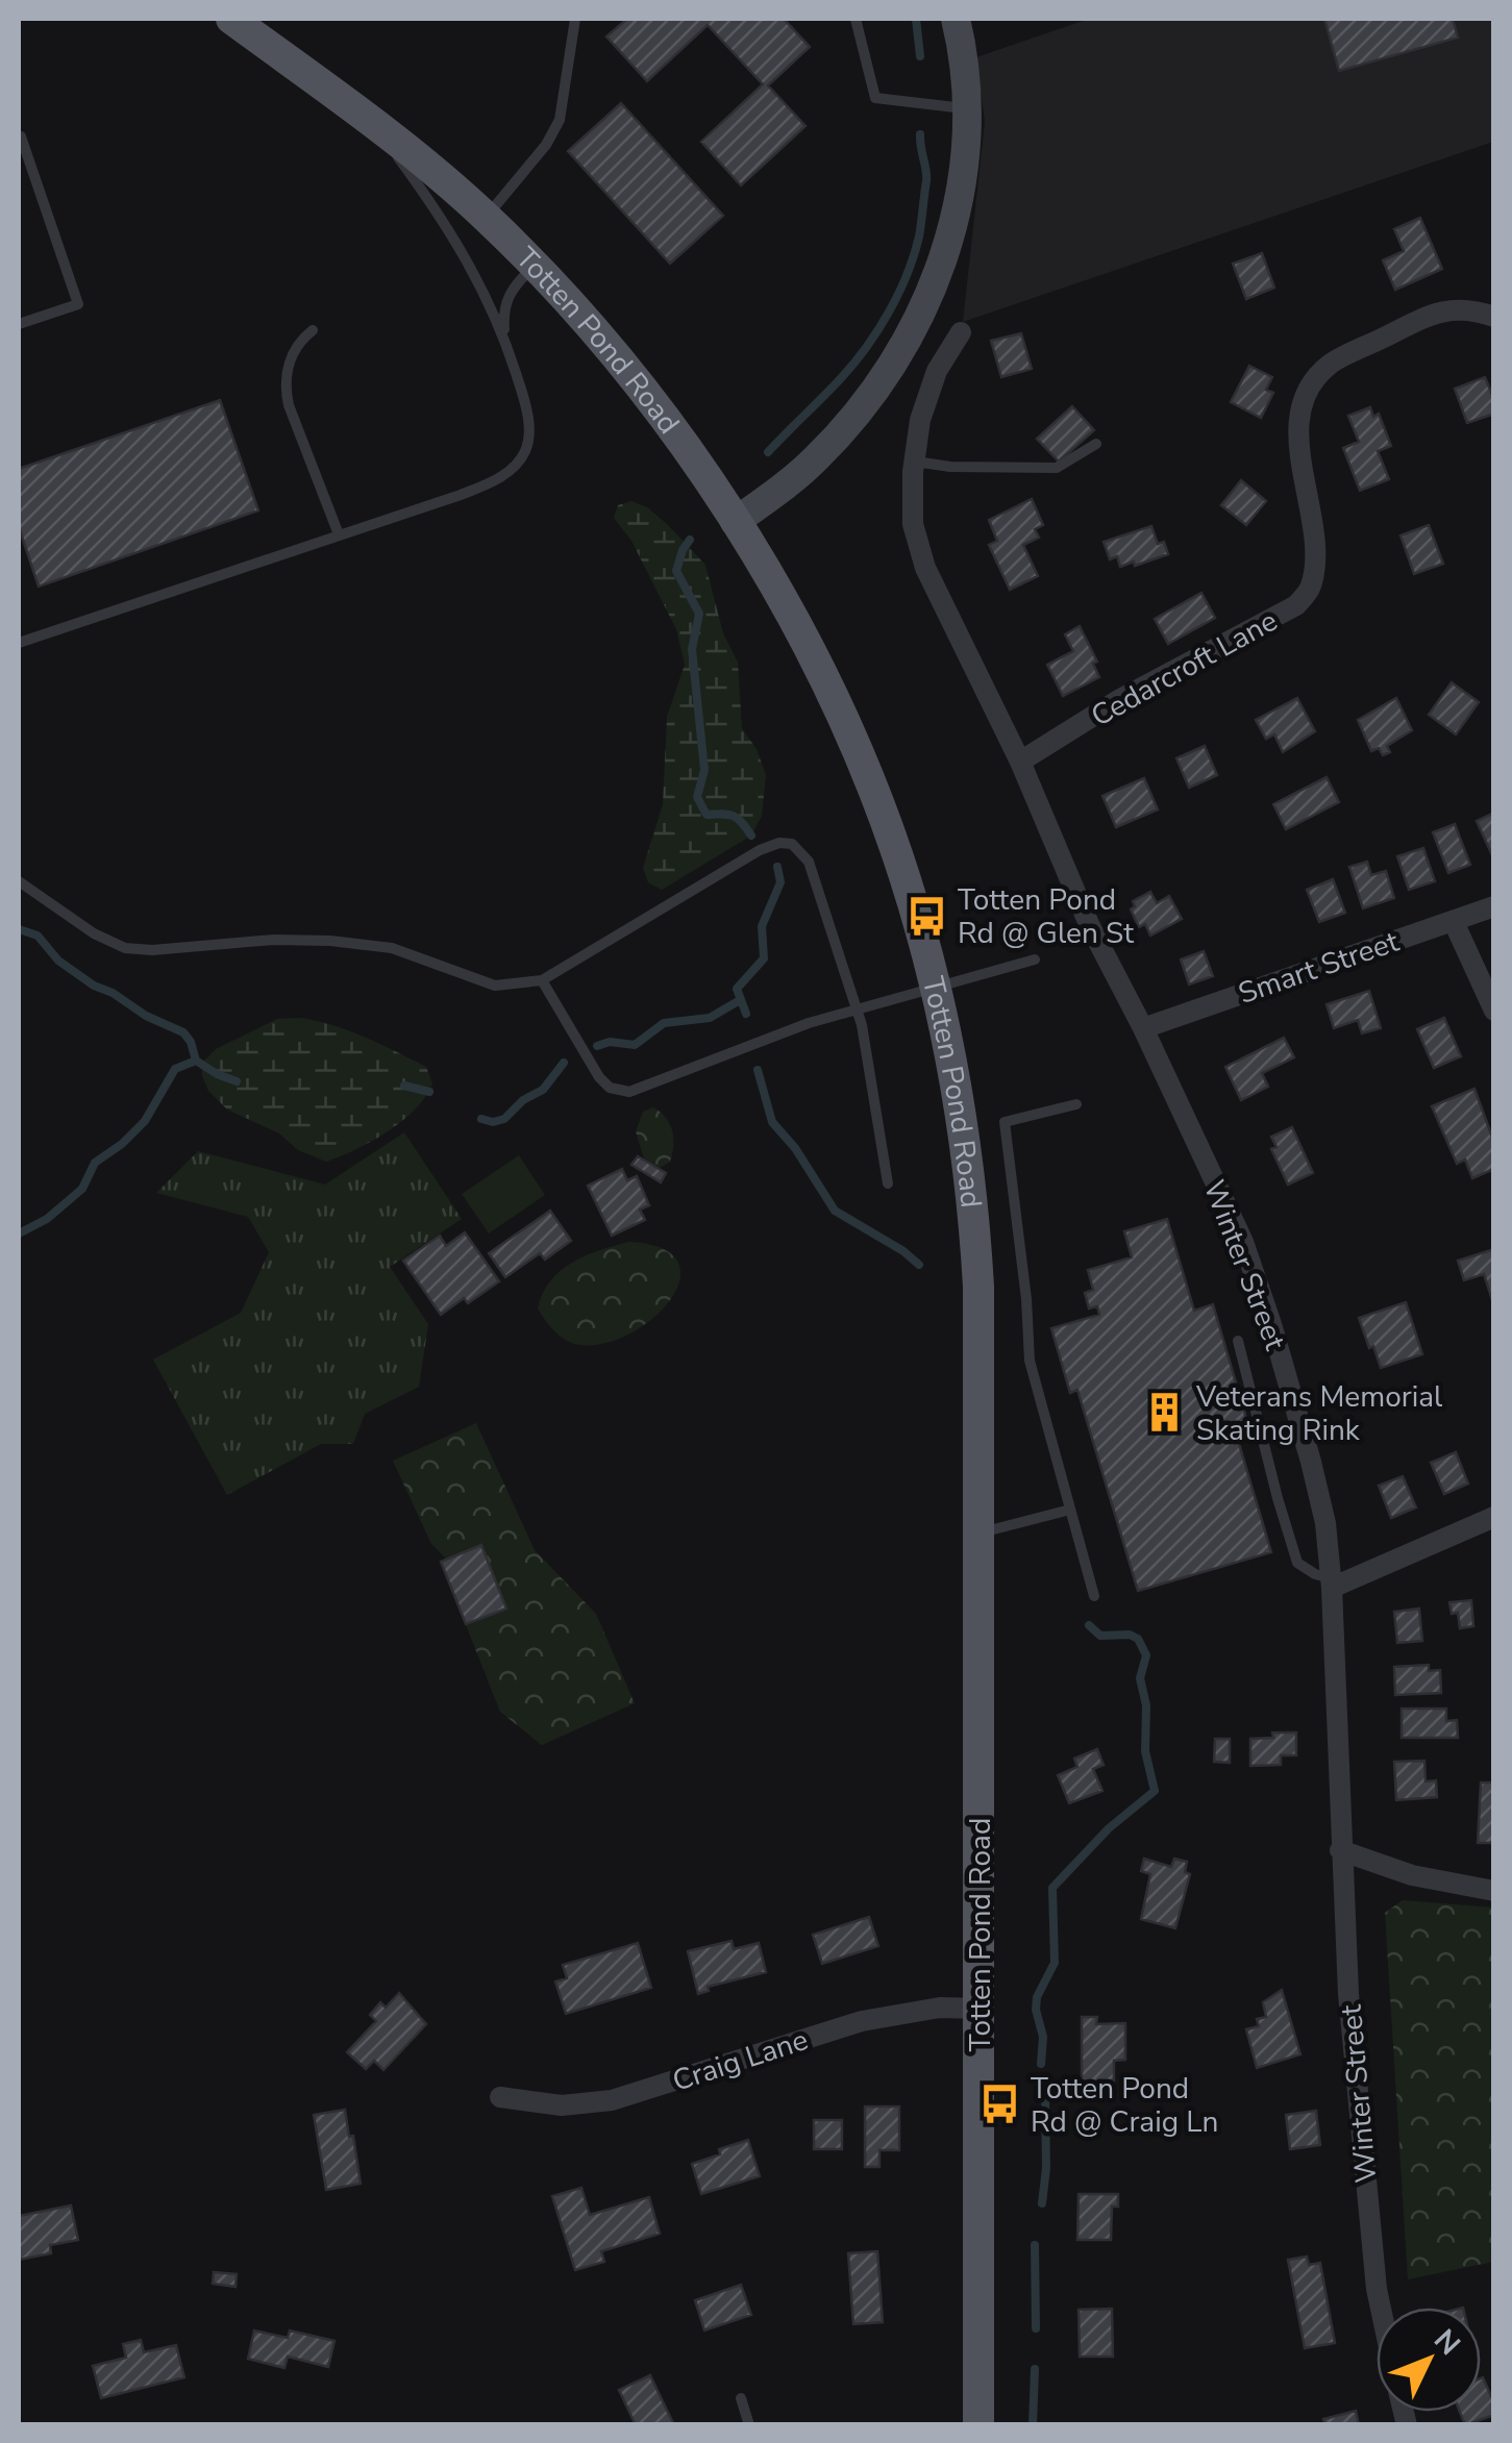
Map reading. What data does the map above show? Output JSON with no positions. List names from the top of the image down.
{
  "streets": {
    "main road": ["Totten Pond Road"],
    "street": [
      "Cedarcroft Lane",
      "Smart Street",
      "Winter Street",
      "Craig Lane"
    ]
  },
  "crossings": [
    ["Totten Pond Road", "Craig Lane"],
    ["Cedarcroft Lane", "Winter Street"],
    ["Smart Street", "Winter Street"]
  ],
  "places": {
    "bus stop": ["Totten Pond Rd @ Glen St", "Totten Pond Rd @ Craig Ln"],
    "building": ["Veterans Memorial Skating Rink"]
  },
  "north": "top right"
}
